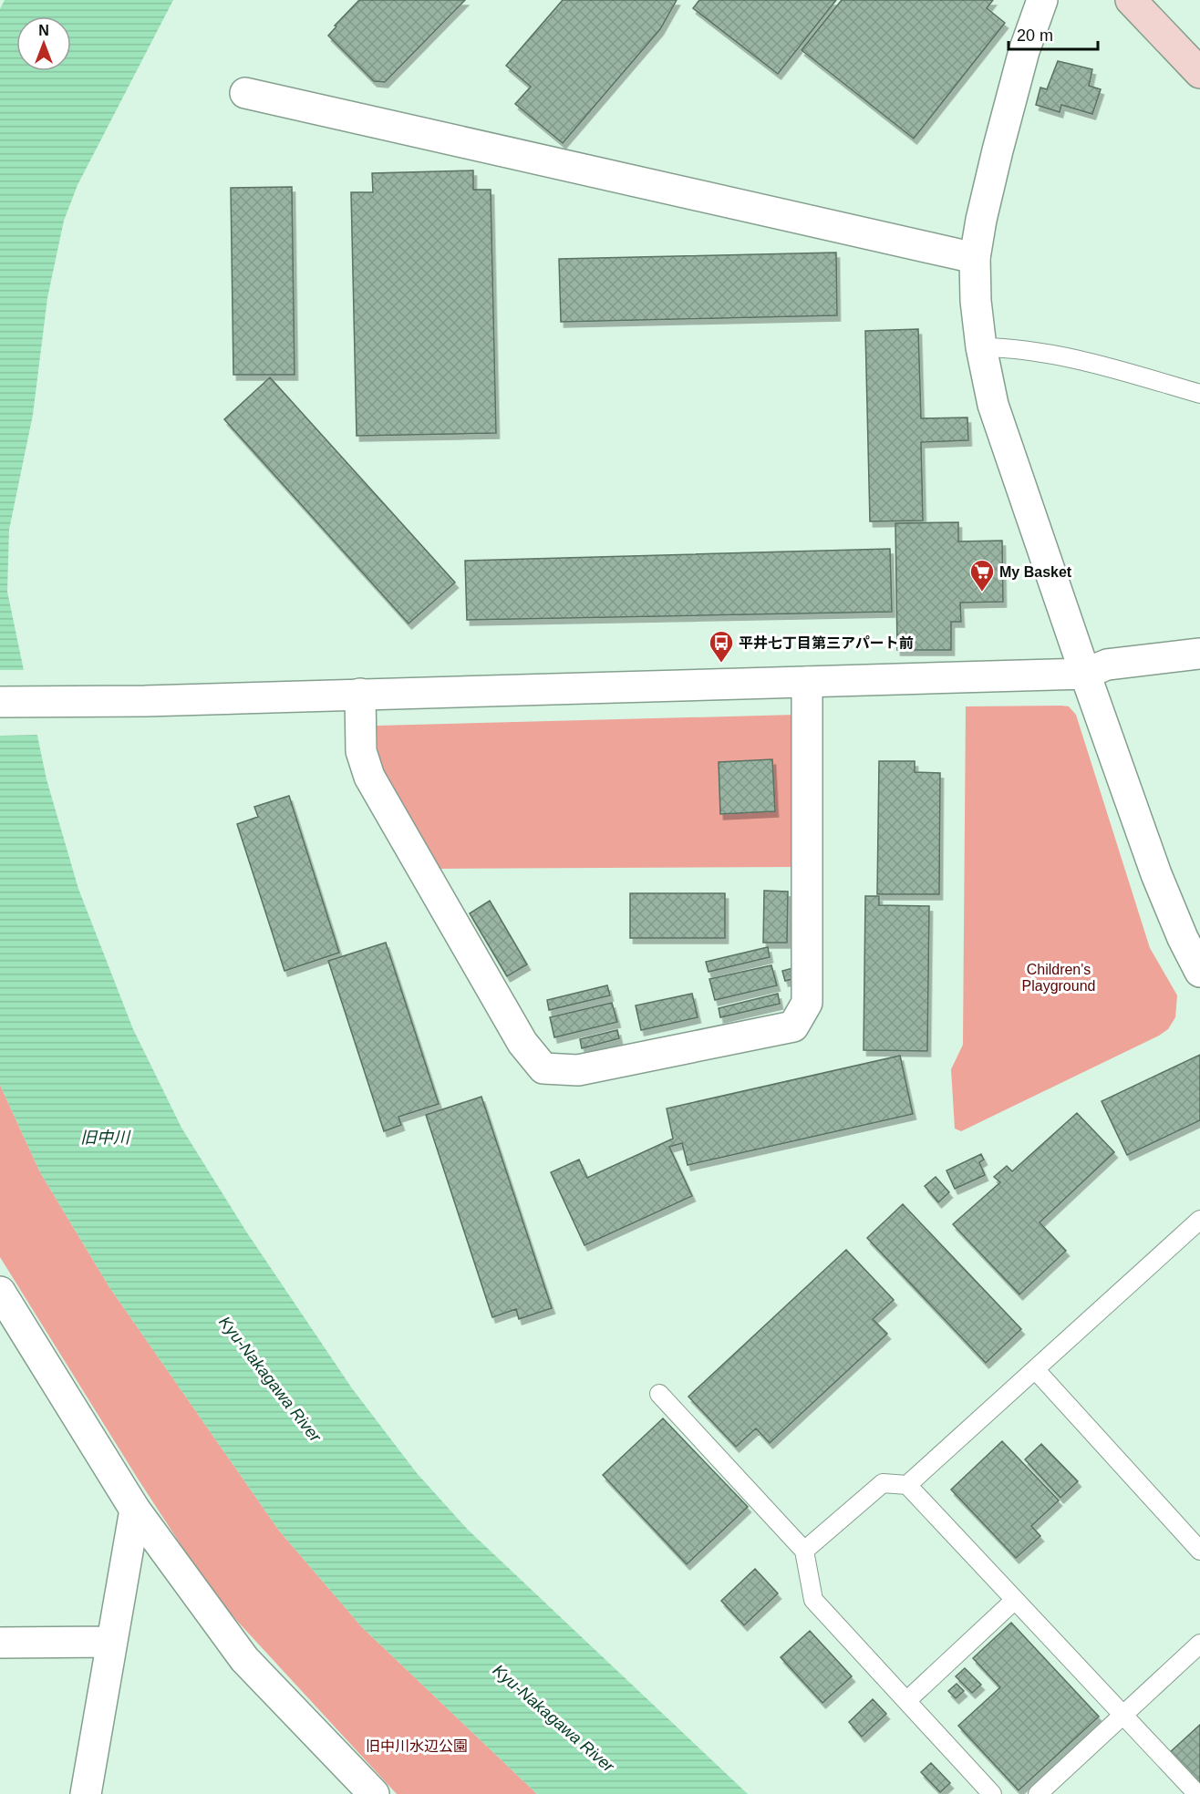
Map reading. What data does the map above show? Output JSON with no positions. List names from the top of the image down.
{
  "water": ["旧中川", "Kyu-Nakagawa River"],
  "parks": ["Children's Playground", "旧中川水辺公園"],
  "places": {
    "supermarket": ["My Basket"],
    "bus stop": ["平井七丁目第三アパート前"]
  },
  "scale_bar": "20 m",
  "north": "top"
}
